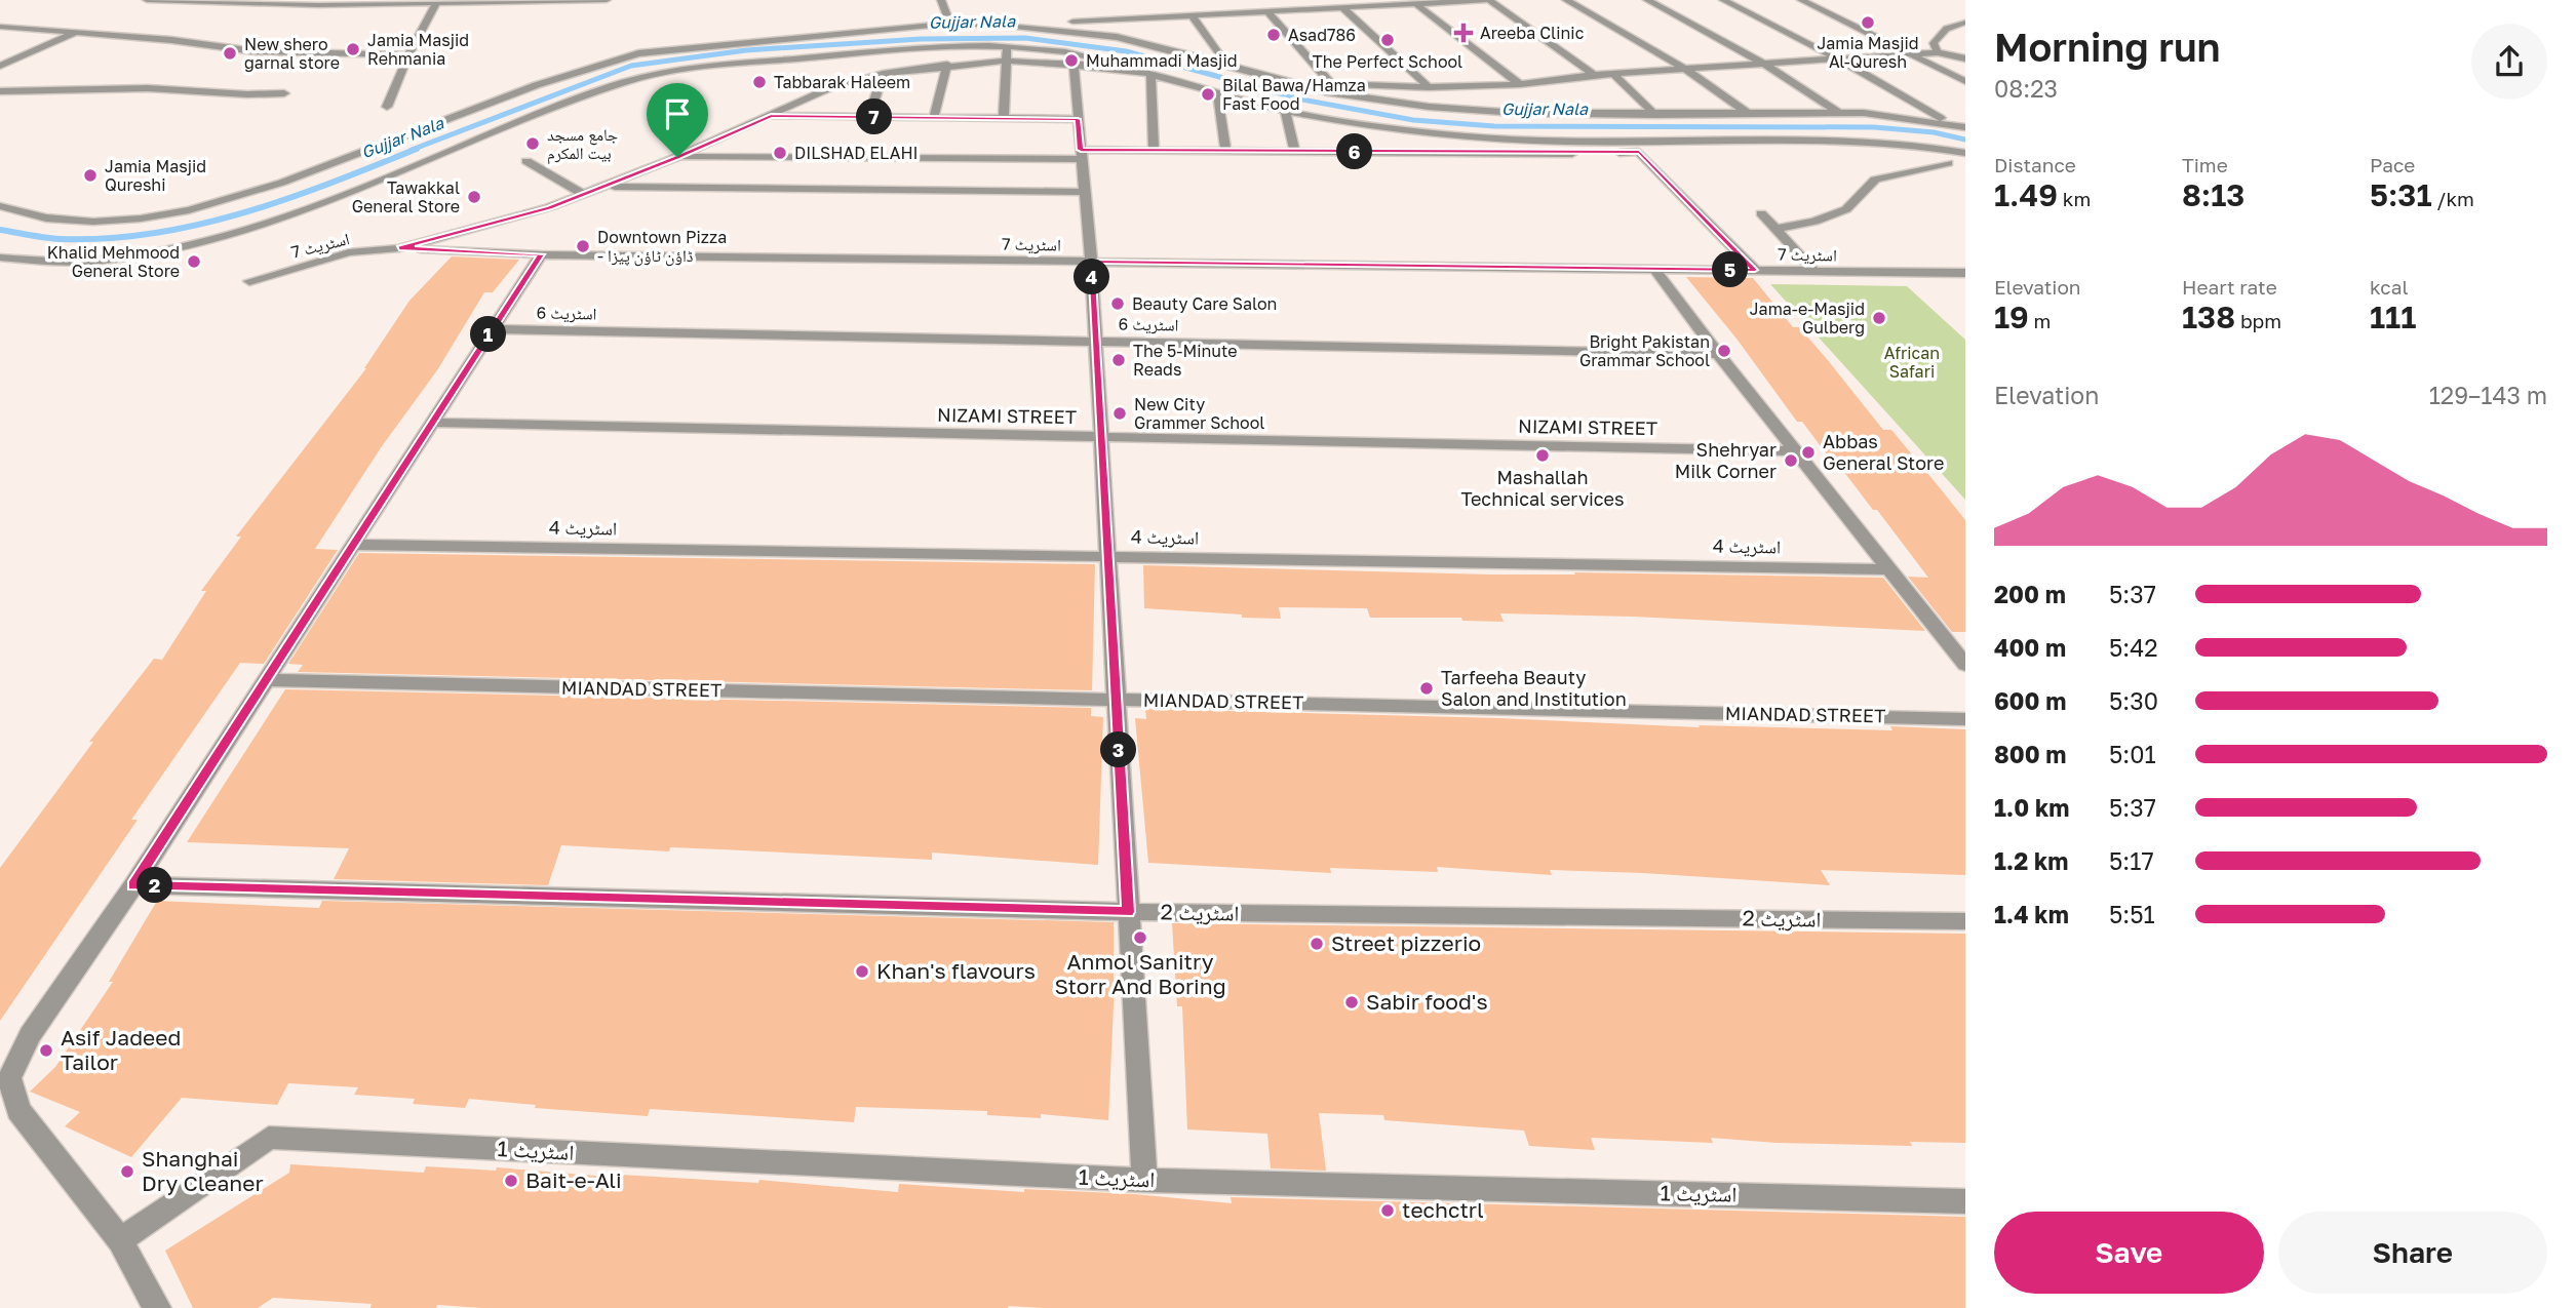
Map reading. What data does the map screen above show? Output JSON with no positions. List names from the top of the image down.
{
  "streets": {
    "street": [
      "اسٹریٹ 7",
      "اسٹریٹ 6",
      "NIZAMI STREET",
      "اسٹریٹ 4",
      "MIANDAD STREET",
      "اسٹریٹ 2",
      "اسٹریٹ 1"
    ]
  },
  "water": ["Gujjar Nala"],
  "parks": ["African Safari"],
  "places": {
    "other": [
      "Jamia Masjid Al-Quresh",
      "Asad786",
      "The Perfect School",
      "Jamia Masjid Rehmania",
      "New shero garnal store",
      "Muhammadi Masjid",
      "Tabbarak Haleem",
      "Bilal Bawa/Hamza Fast Food",
      "جامع مسجد بیت المکرم",
      "DILSHAD ELAHI",
      "Jamia Masjid Qureshi",
      "Tawakkal General Store",
      "Downtown Pizza - ڈاؤن ٹاؤن پیزا",
      "Khalid Mehmood General Store",
      "Beauty Care Salon",
      "Jama-e-Masjid Gulberg",
      "Bright Pakistan Grammar School",
      "The 5-Minute Reads",
      "New City Grammer School",
      "Abbas General Store",
      "Mashallah Technical services",
      "Shehryar Milk Corner",
      "Tarfeeha Beauty Salon and Institution",
      "Anmol Sanitry Storr And Boring",
      "Street pizzerio",
      "Khan's flavours",
      "Sabir food's",
      "Asif Jadeed Tailor",
      "Shanghai Dry Cleaner",
      "Bait-e-Ali",
      "techctrl"
    ],
    "health": ["Areeba Clinic"]
  },
  "page": {
    "heading": ["Morning run", "08:23"],
    "pins": [
      "7",
      "6",
      "5",
      "4",
      "1",
      "3",
      "2"
    ],
    "stats": [
      ["Distance", "1.49 km"],
      ["Time", "8:13"],
      ["Pace", "5:31 /km"],
      ["Elevation", "19 m"],
      ["Heart rate", "138 bpm"],
      ["kcal", "111"]
    ],
    "chart": ["Elevation", "129–143 m"],
    "list": [
      {
        "name": "200 m",
        "note": "5:37"
      },
      {
        "name": "400 m",
        "note": "5:42"
      },
      {
        "name": "600 m",
        "note": "5:30"
      },
      {
        "name": "800 m",
        "note": "5:01"
      },
      {
        "name": "1.0 km",
        "note": "5:37"
      },
      {
        "name": "1.2 km",
        "note": "5:17"
      },
      {
        "name": "1.4 km",
        "note": "5:51"
      }
    ],
    "buttons": ["Save", "Share"]
  }
}
